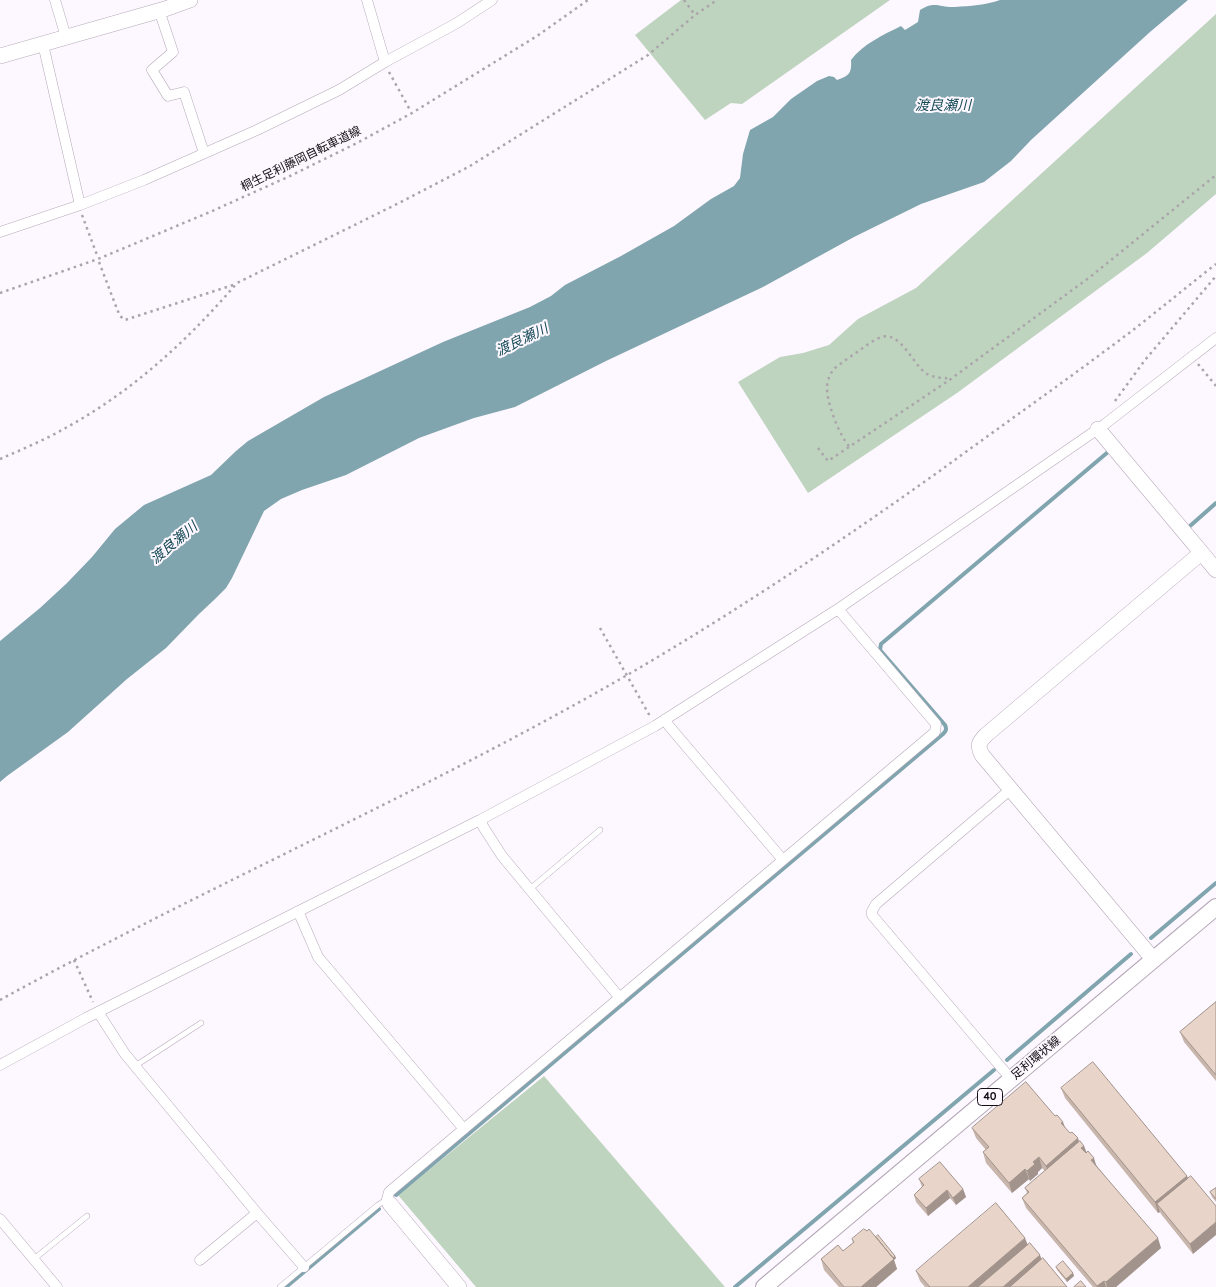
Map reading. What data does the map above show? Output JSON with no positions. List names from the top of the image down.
{
  "streets": {
    "main road": ["足利環状線", "40"],
    "path": ["桐生足利藤岡自転車道線"]
  },
  "water": ["渡良瀬川"]
}
